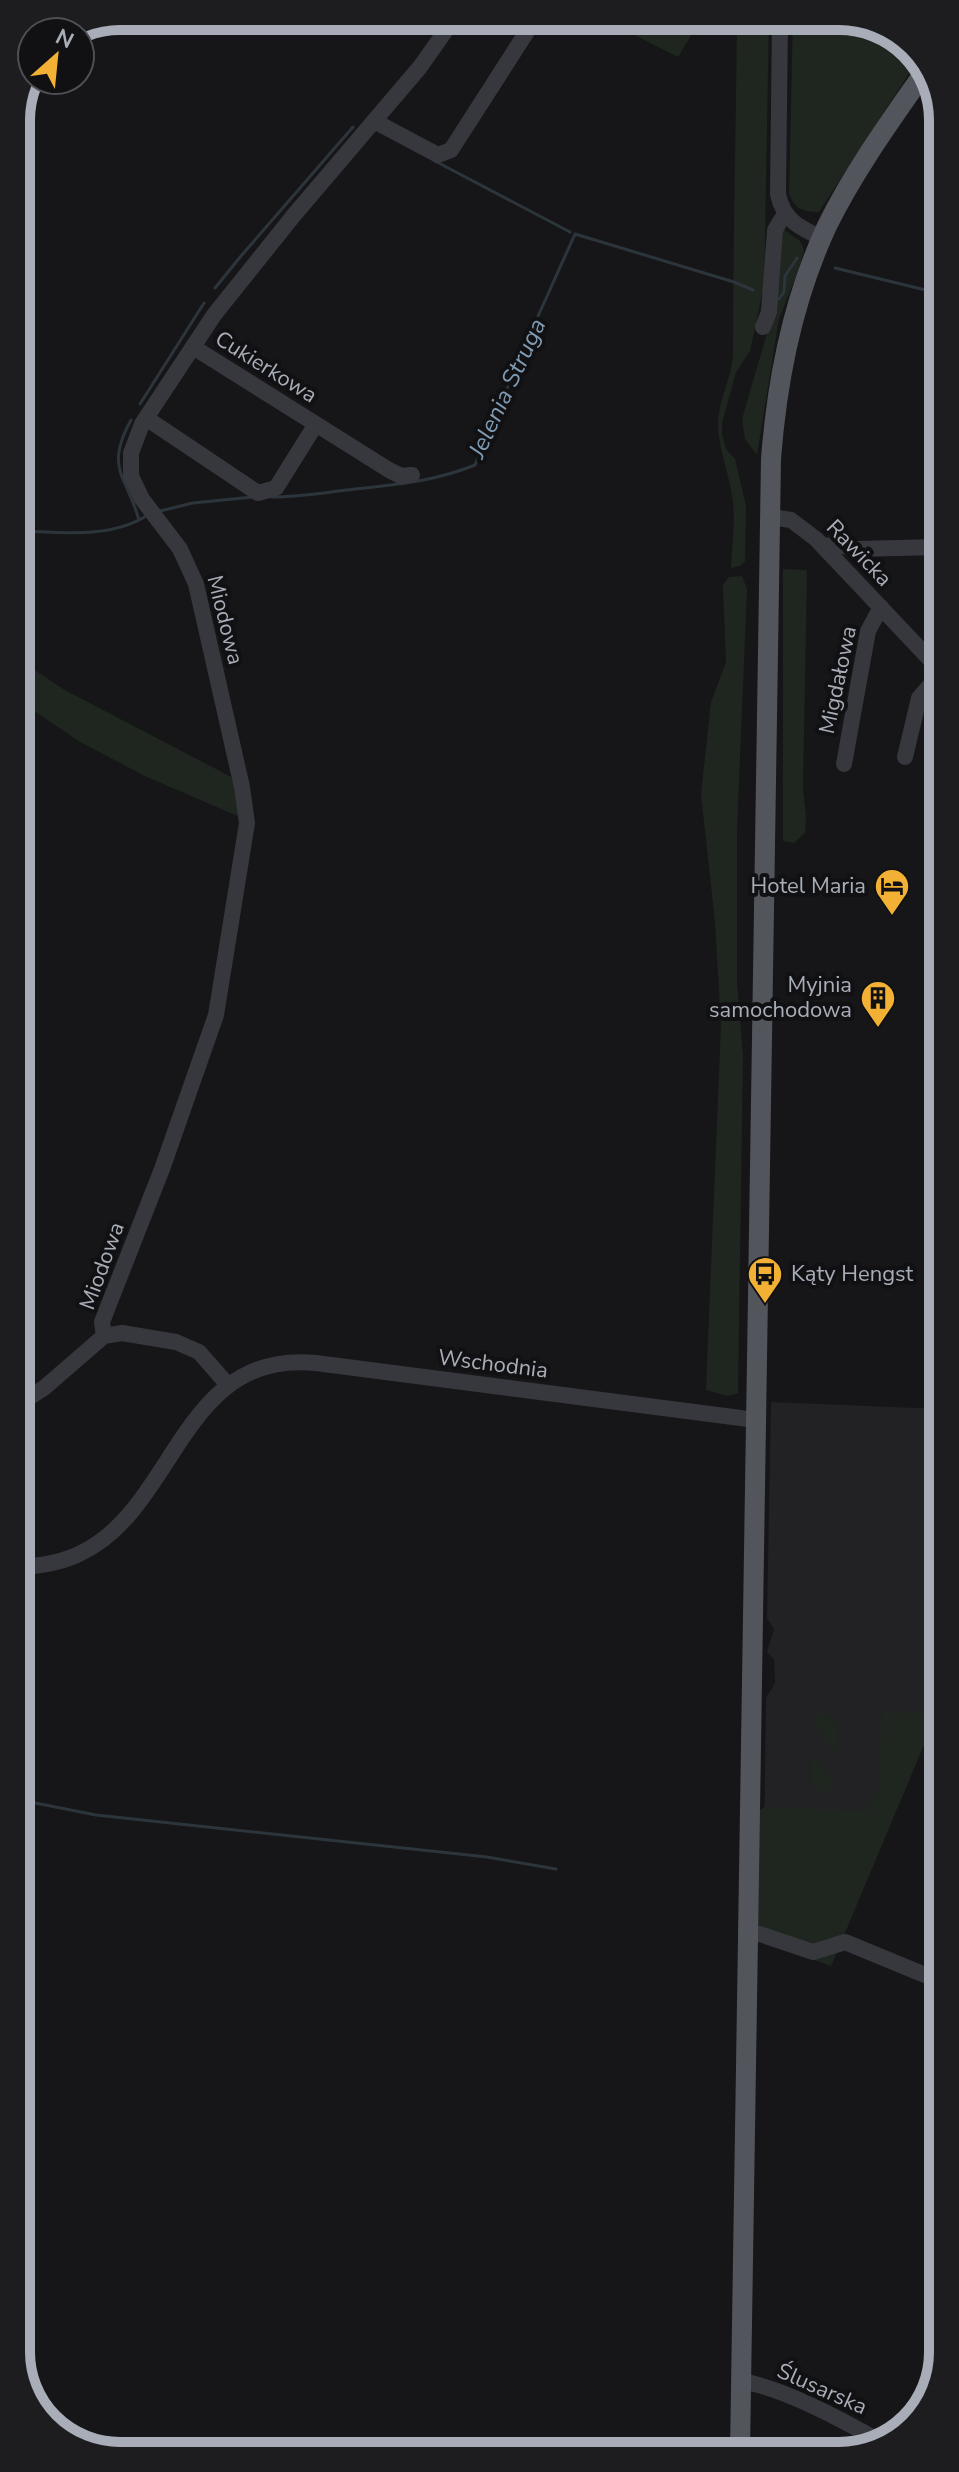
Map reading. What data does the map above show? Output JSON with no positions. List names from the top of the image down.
{
  "streets": {
    "street": [
      "Cukierkowa",
      "Rawicka",
      "Miodowa",
      "Migdałowa",
      "Wschodnia",
      "Ślusarska"
    ]
  },
  "crossings": [
    ["Cukierkowa", "Miodowa"],
    ["Rawicka", "Migdałowa"]
  ],
  "water": ["Jelenia Struga"],
  "places": {
    "hotel": ["Hotel Maria"],
    "building": ["Myjnia samochodowa"],
    "bus stop": ["Kąty Hengst"]
  },
  "north": "top right"
}
